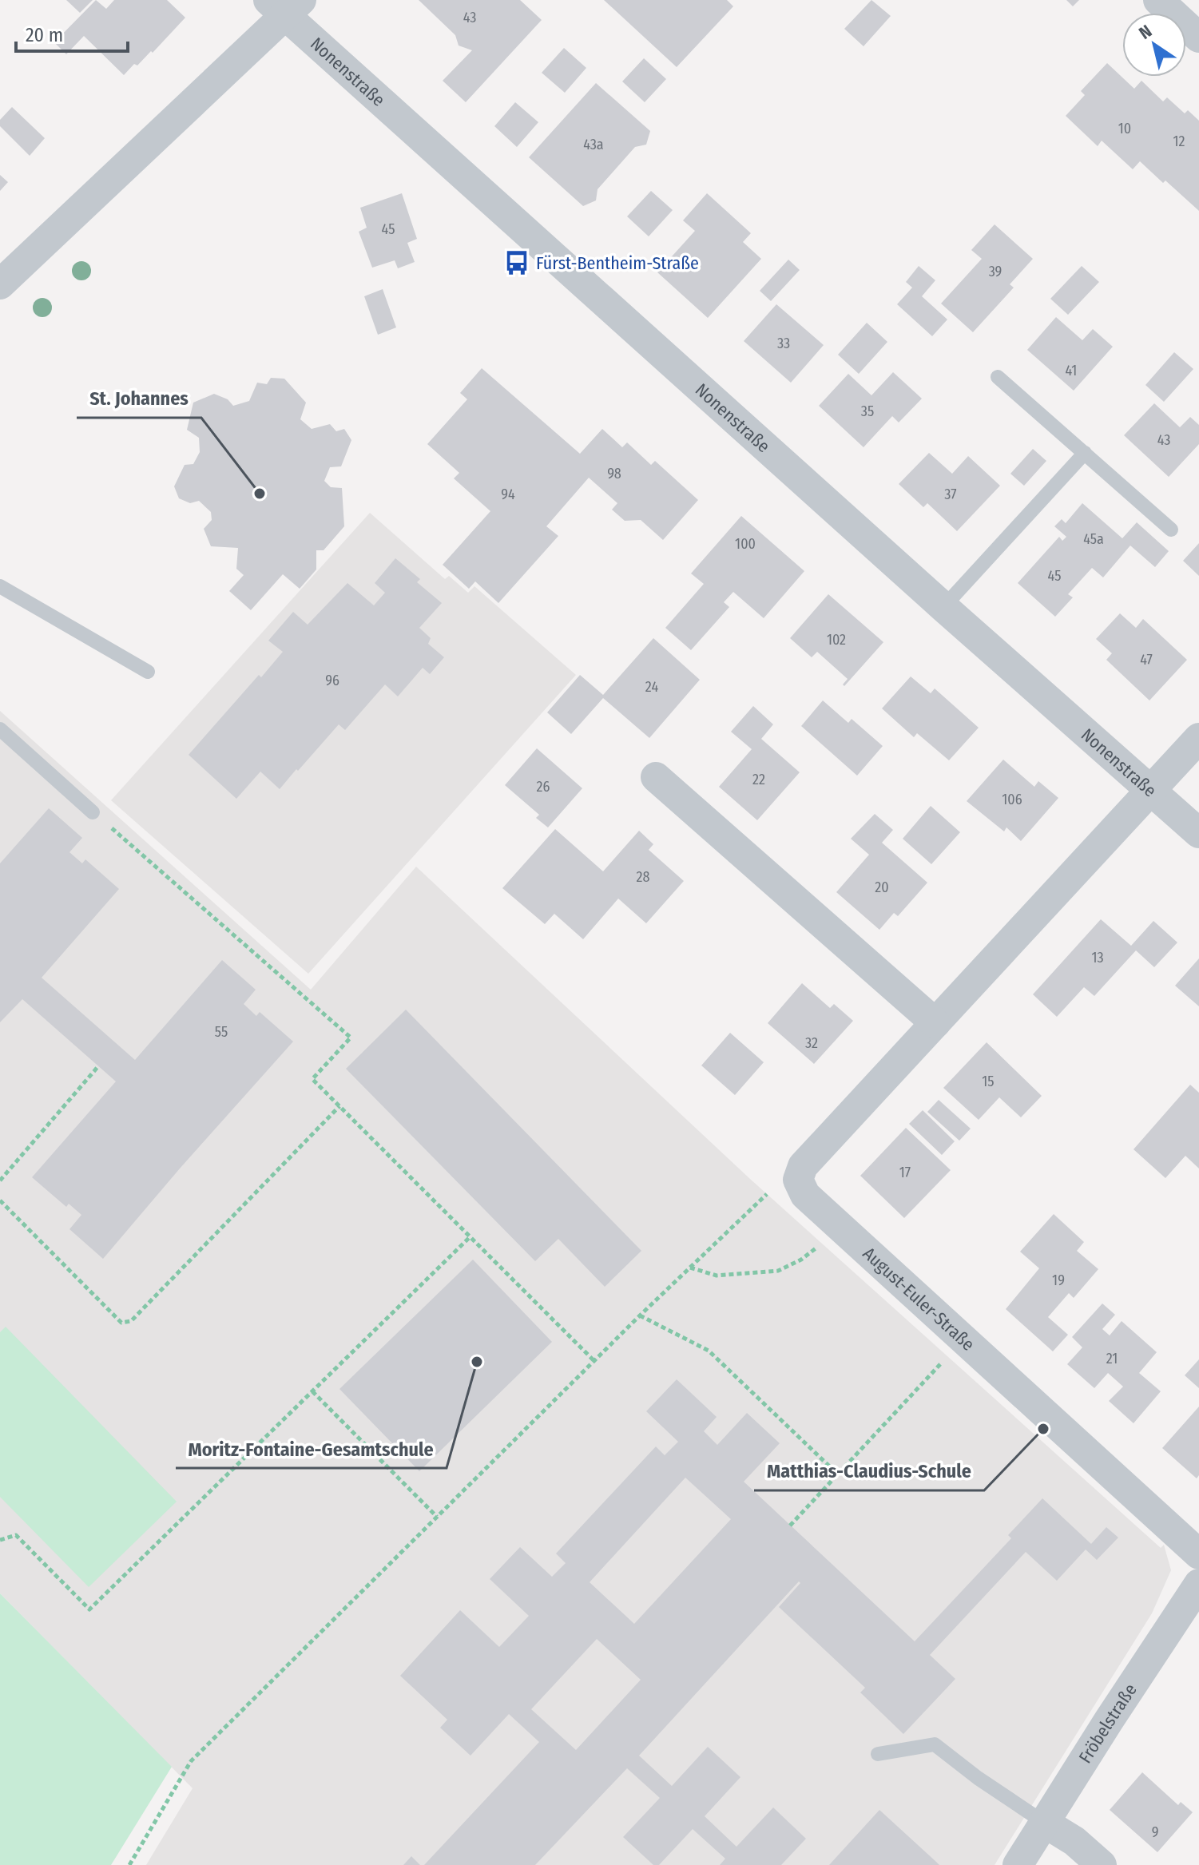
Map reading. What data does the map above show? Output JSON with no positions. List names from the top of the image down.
{
  "streets": {
    "street": ["Nonenstraße", "August-Euler-Straße", "Fröbelstraße"]
  },
  "crossings": [
    ["Nonenstraße", "August-Euler-Straße"]
  ],
  "places": {
    "bus stop": ["Fürst-Bentheim-Straße"],
    "other": ["St. Johannes", "Moritz-Fontaine-Gesamtschule", "Matthias-Claudius-Schule"]
  },
  "house_numbers": [
    "43",
    "10",
    "12",
    "43a",
    "45",
    "39",
    "33",
    "41",
    "35",
    "43",
    "98",
    "94",
    "37",
    "45a",
    "100",
    "45",
    "102",
    "47",
    "96",
    "24",
    "22",
    "26",
    "106",
    "28",
    "20",
    "13",
    "55",
    "32",
    "15",
    "17",
    "19",
    "21",
    "9"
  ],
  "scale_bar": "20 m",
  "north": "top left"
}
